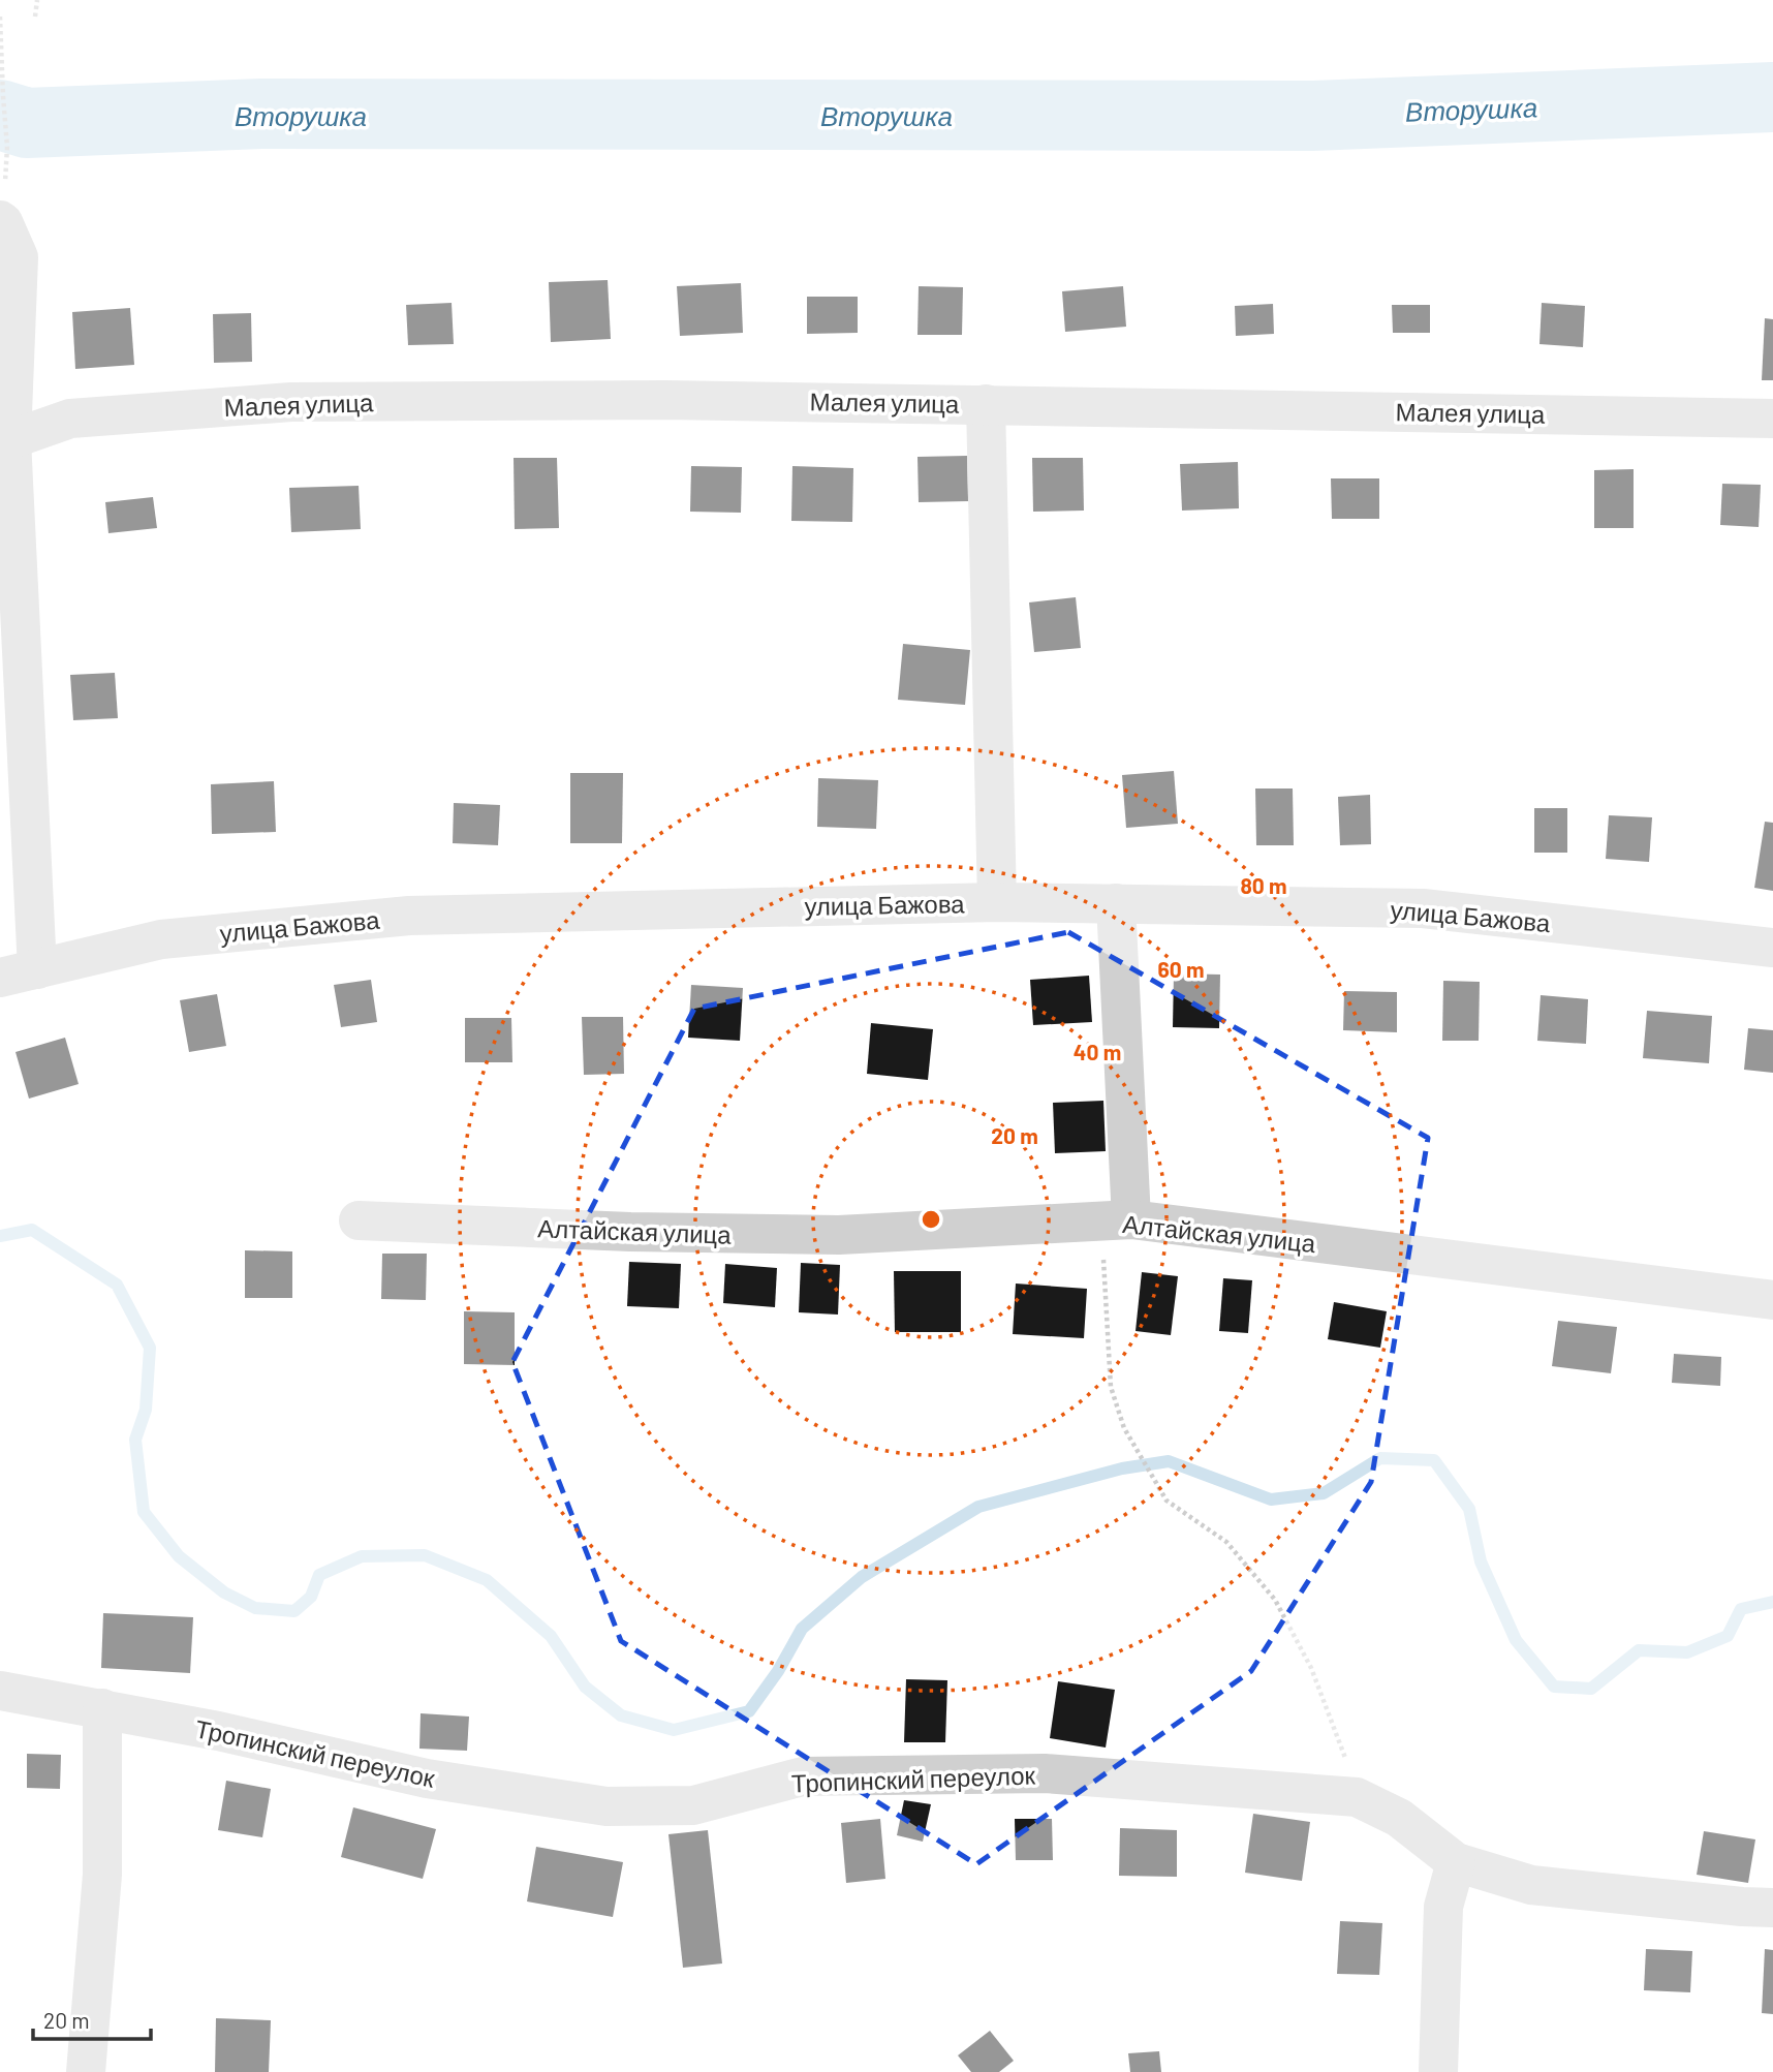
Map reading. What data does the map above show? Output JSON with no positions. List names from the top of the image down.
{
  "streets": {
    "street": [
      "Малея улица",
      "улица Бажова",
      "Алтайская улица",
      "Тропинский переулок"
    ]
  },
  "water": ["Вторушка"],
  "scale_bar": "20 m",
  "rings": [
    "80 m",
    "60 m",
    "40 m",
    "20 m"
  ]
}
